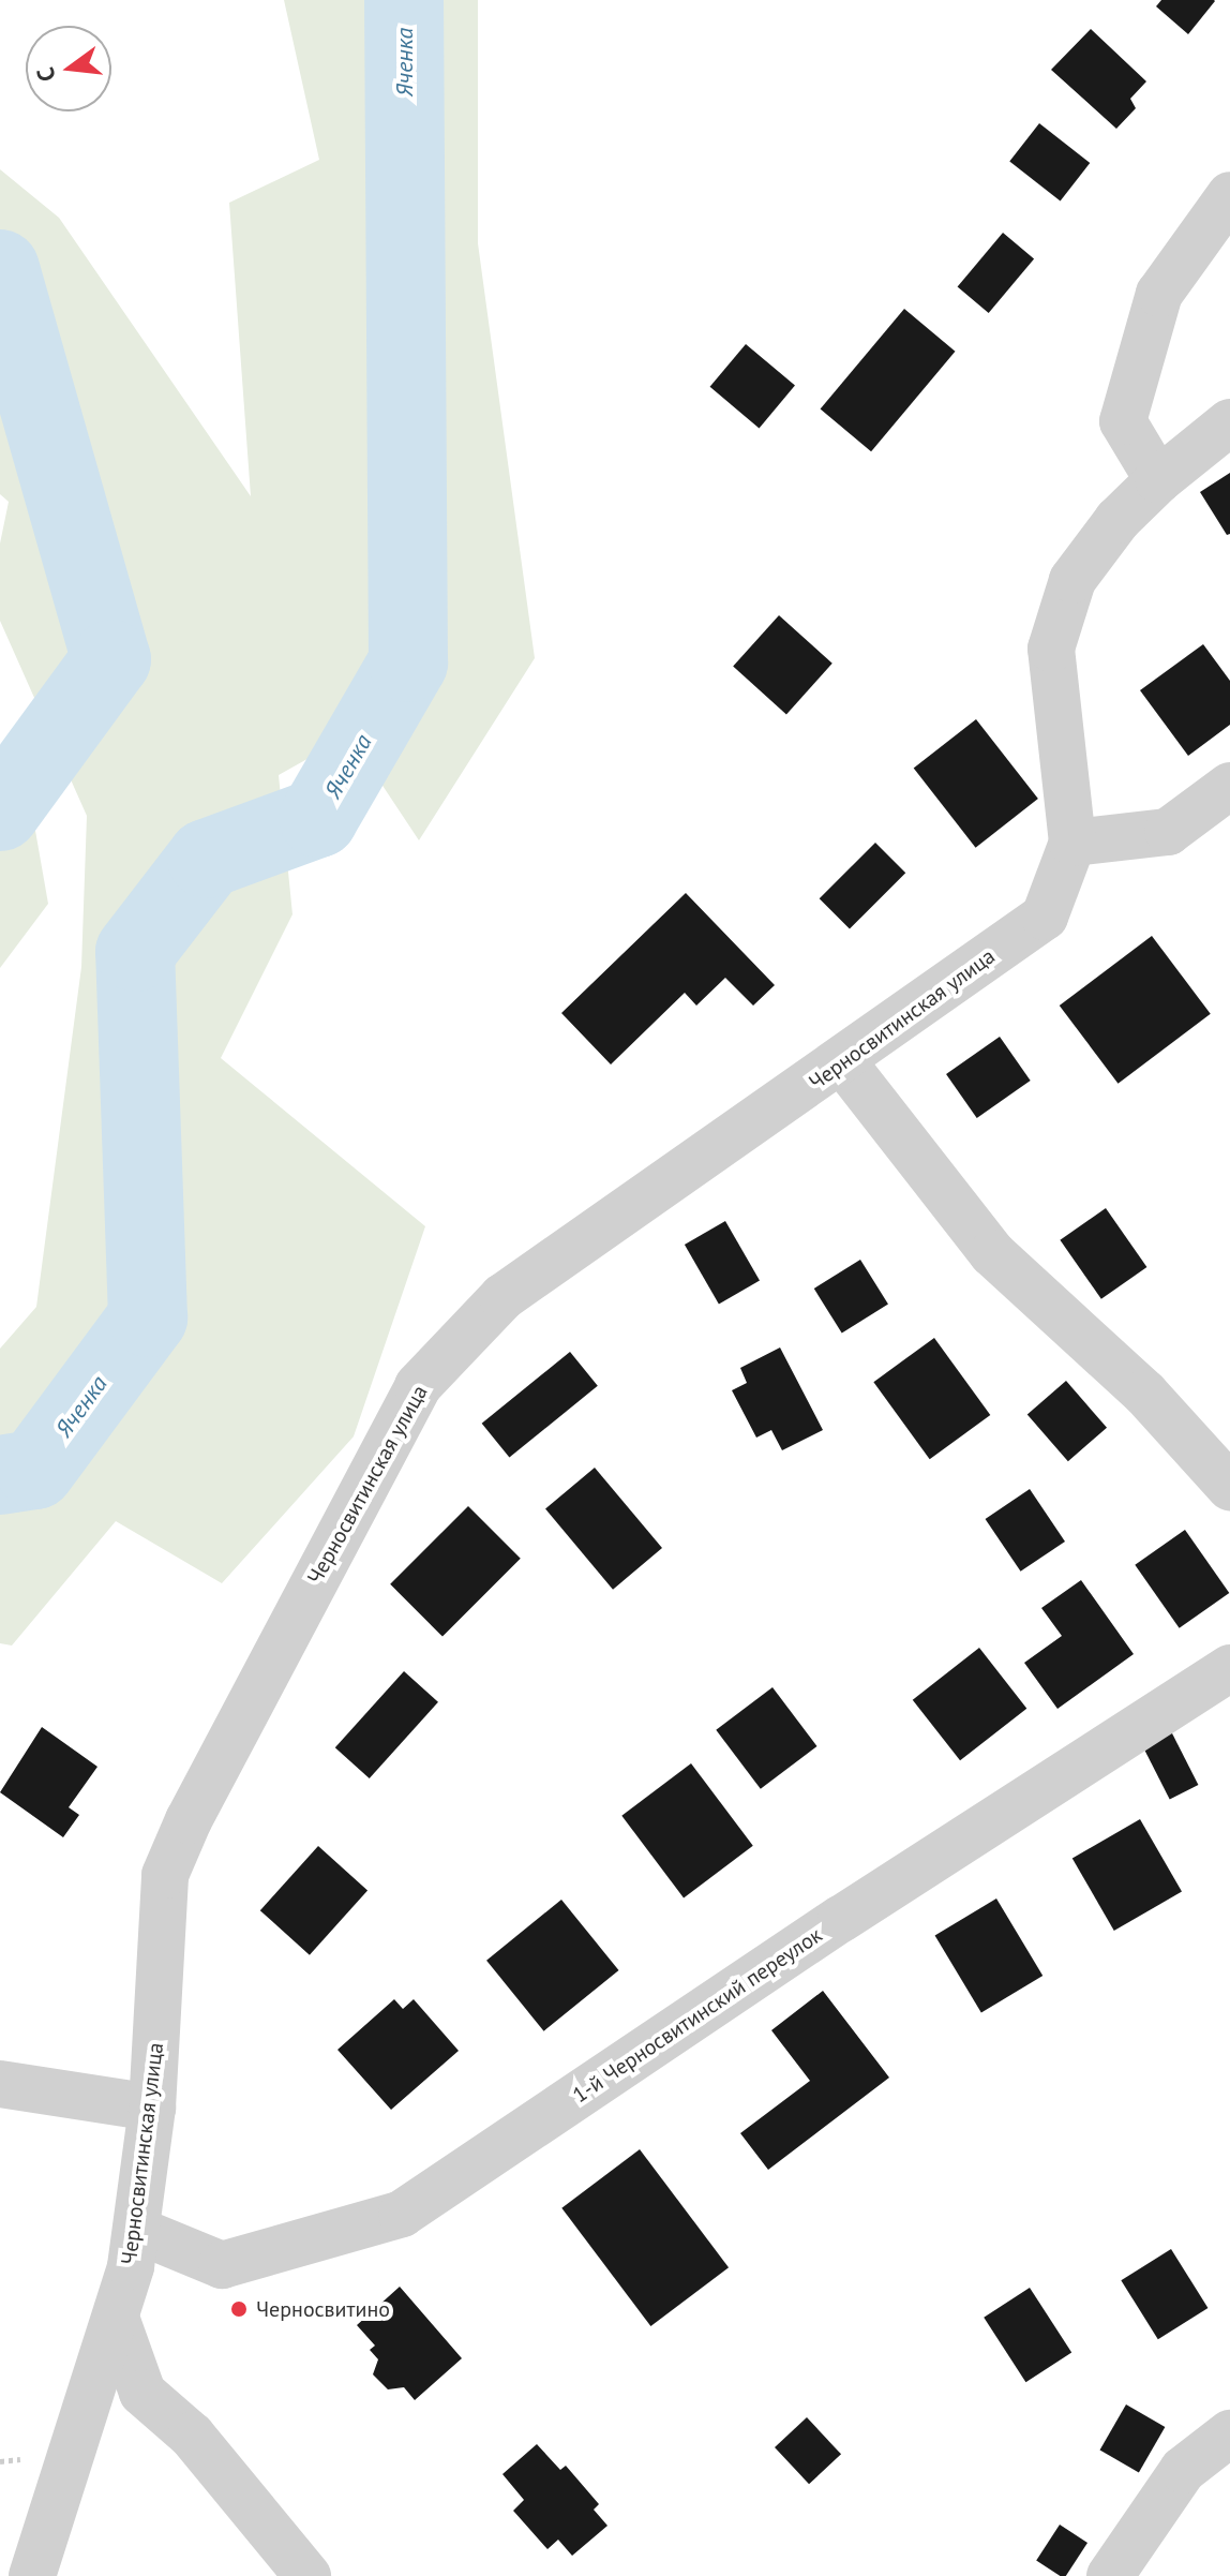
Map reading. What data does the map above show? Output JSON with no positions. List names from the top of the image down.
{
  "streets": {
    "street": ["Черносвитинская улица", "1-й Черносвитинский переулок"]
  },
  "crossings": [
    ["Черносвитинская улица", "1-й Черносвитинский переулок"]
  ],
  "water": ["Яченка"],
  "places": ["Черносвитино"],
  "north": "left"
}
